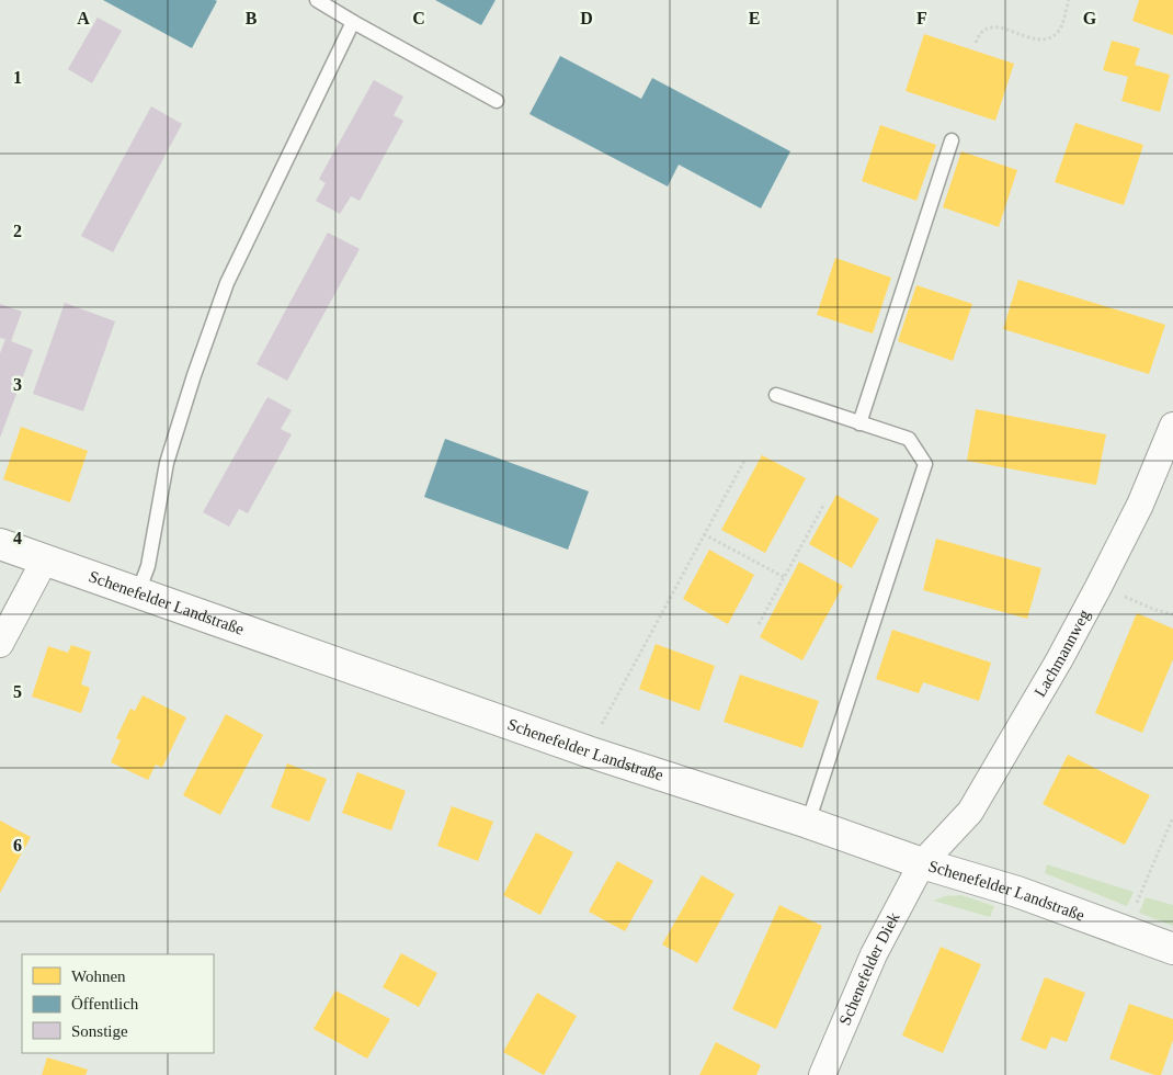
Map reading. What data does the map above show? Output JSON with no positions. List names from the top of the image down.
{
  "streets": {
    "street": ["Schenefelder Landstraße", "Lachmannweg", "Schenefelder Diek"]
  },
  "crossings": [
    ["Schenefelder Landstraße", "Lachmannweg"],
    ["Schenefelder Landstraße", "Schenefelder Diek"],
    ["Lachmannweg", "Schenefelder Diek"]
  ],
  "legend": ["Wohnen", "Öffentlich", "Sonstige"],
  "grid": {
    "columns": [
      "A",
      "B",
      "C",
      "D",
      "E",
      "F",
      "G"
    ],
    "rows": [
      "1",
      "2",
      "3",
      "4",
      "5",
      "6"
    ]
  }
}
